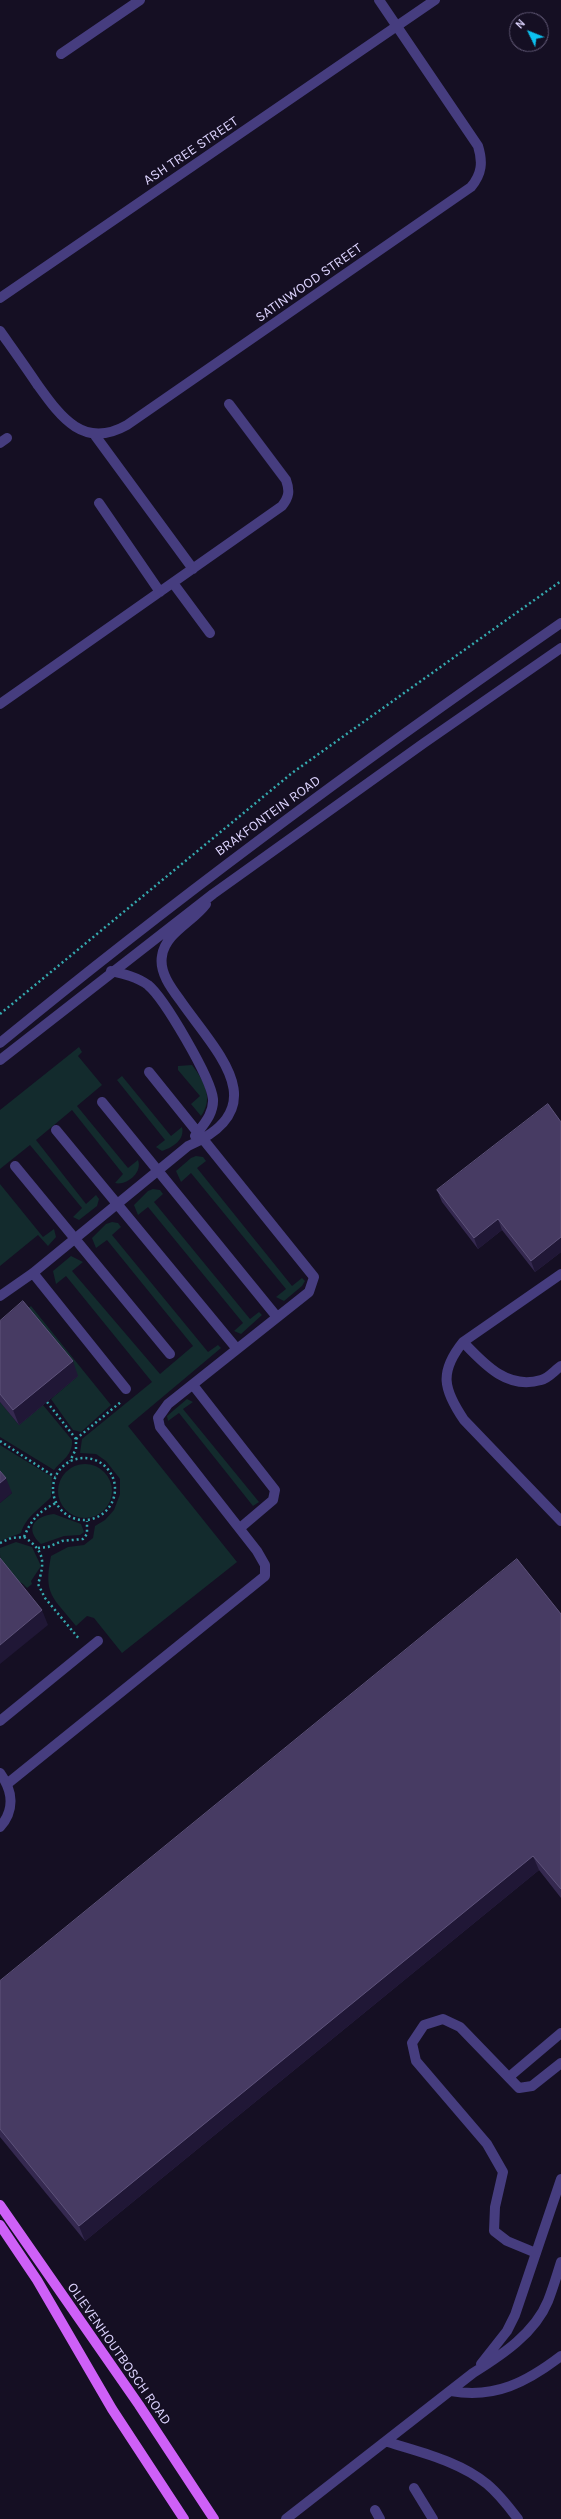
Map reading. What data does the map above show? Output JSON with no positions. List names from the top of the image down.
{
  "streets": {
    "main road": ["OLIEVENHOUTBOSCH ROAD"],
    "street": ["ASH TREE STREET", "SATINWOOD STREET", "BRAKFONTEIN ROAD"]
  },
  "crossings": [
    ["ASH TREE STREET", "SATINWOOD STREET"]
  ],
  "north": "top left"
}
